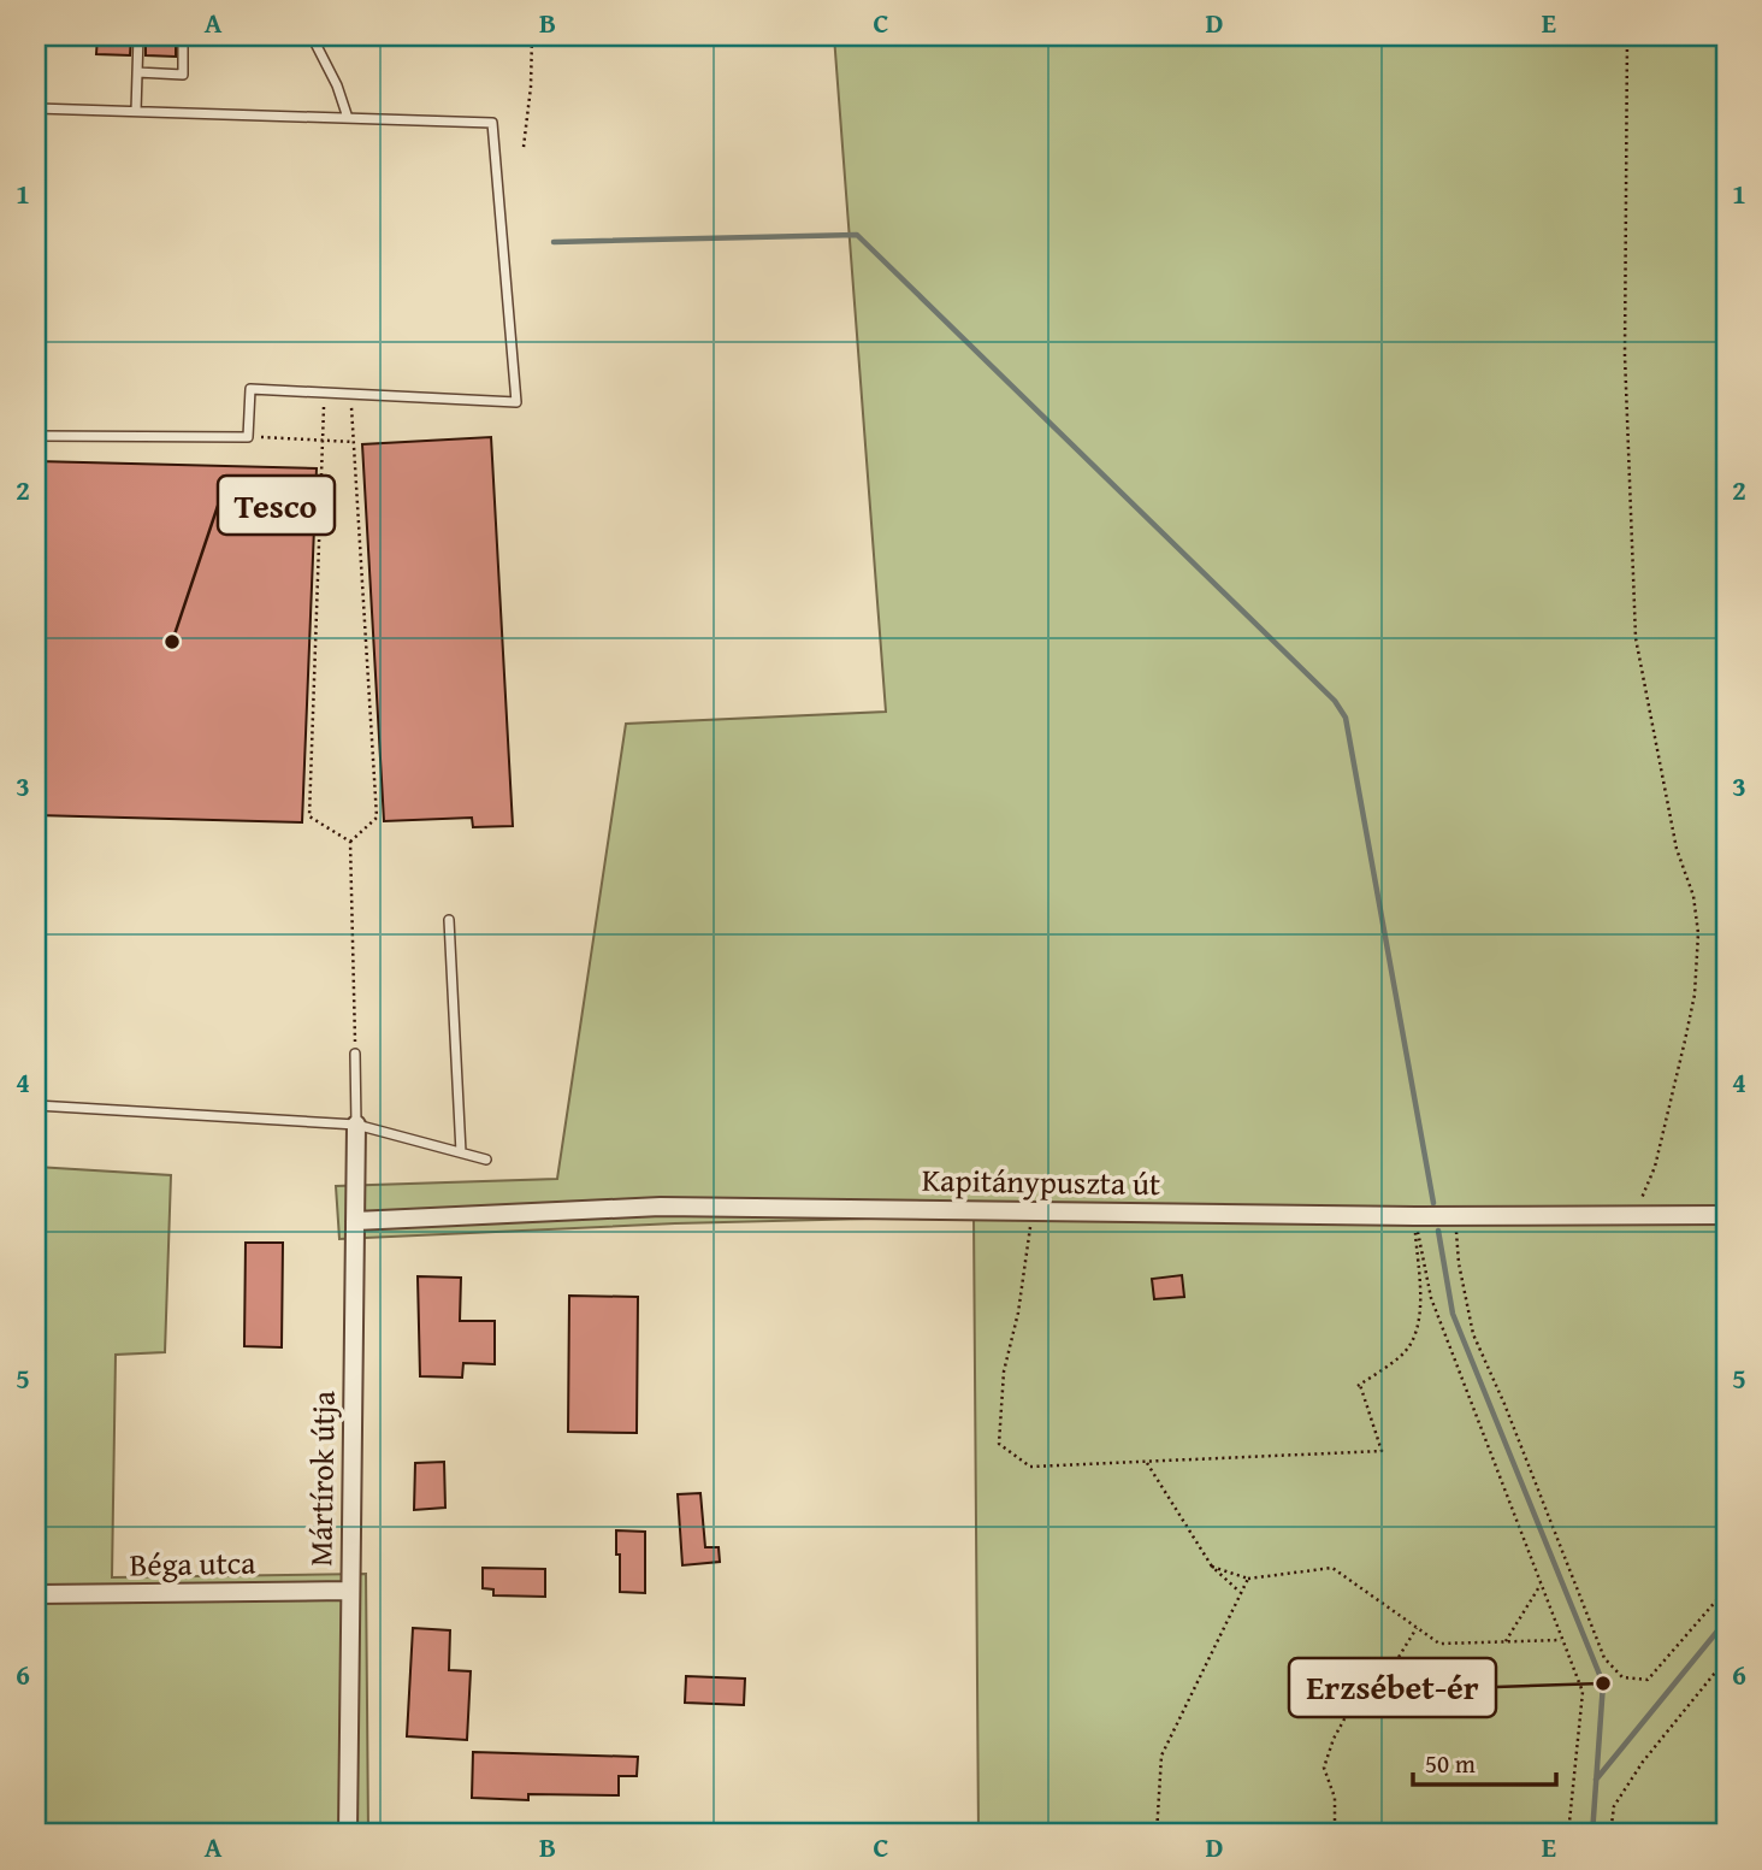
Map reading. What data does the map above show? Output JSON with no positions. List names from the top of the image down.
{
  "streets": {
    "street": ["Kapitánypuszta út", "Mártírok útja", "Béga utca"]
  },
  "crossings": [
    ["Kapitánypuszta út", "Mártírok útja"],
    ["Mártírok útja", "Béga utca"]
  ],
  "places": ["Tesco", "Erzsébet-ér"],
  "scale_bar": "50 m",
  "grid": {
    "columns": [
      "A",
      "B",
      "C",
      "D",
      "E"
    ],
    "rows": [
      "1",
      "2",
      "3",
      "4",
      "5",
      "6"
    ]
  }
}
